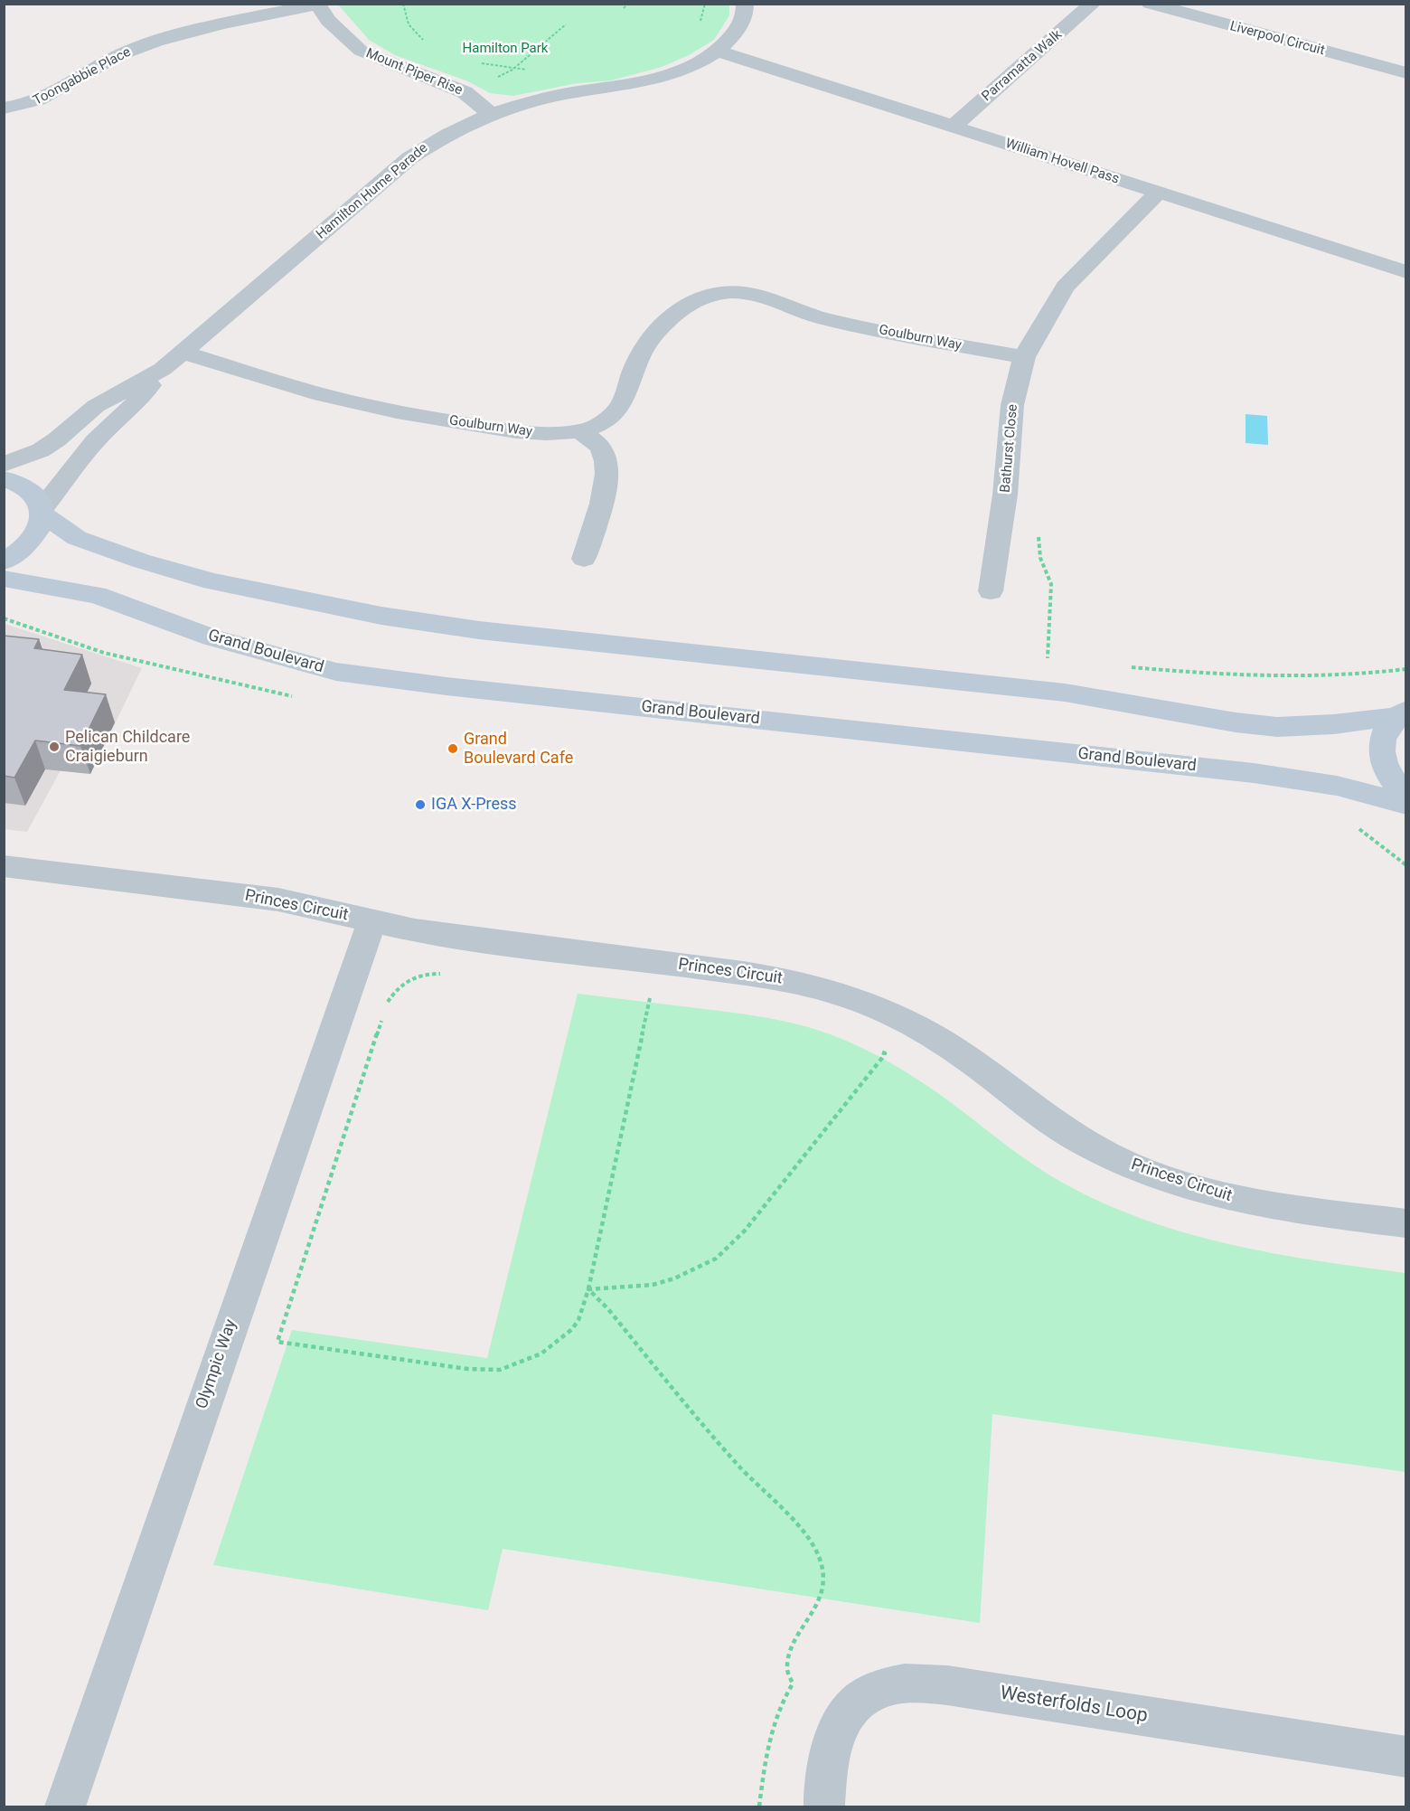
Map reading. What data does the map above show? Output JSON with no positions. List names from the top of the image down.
{
  "streets": {
    "street": [
      "Liverpool Circuit",
      "Parramatta Walk",
      "Mount Piper Rise",
      "Toongabbie Place",
      "William Hovell Pass",
      "Hamilton Hume Parade",
      "Goulburn Way",
      "Bathurst Close",
      "Grand Boulevard",
      "Princes Circuit",
      "Olympic Way",
      "Westerfolds Loop"
    ]
  },
  "crossings": [
    ["Parramatta Walk", "William Hovell Pass"],
    ["Mount Piper Rise", "Toongabbie Place"],
    ["Mount Piper Rise", "Hamilton Hume Parade"],
    ["William Hovell Pass", "Hamilton Hume Parade"],
    ["William Hovell Pass", "Bathurst Close"],
    ["Hamilton Hume Parade", "Goulburn Way"],
    ["Goulburn Way", "Bathurst Close"],
    ["Princes Circuit", "Olympic Way"]
  ],
  "parks": ["Hamilton Park"],
  "places": ["Pelican Childcare Craigieburn", "Grand Boulevard Cafe", "IGA X-Press"]
}
